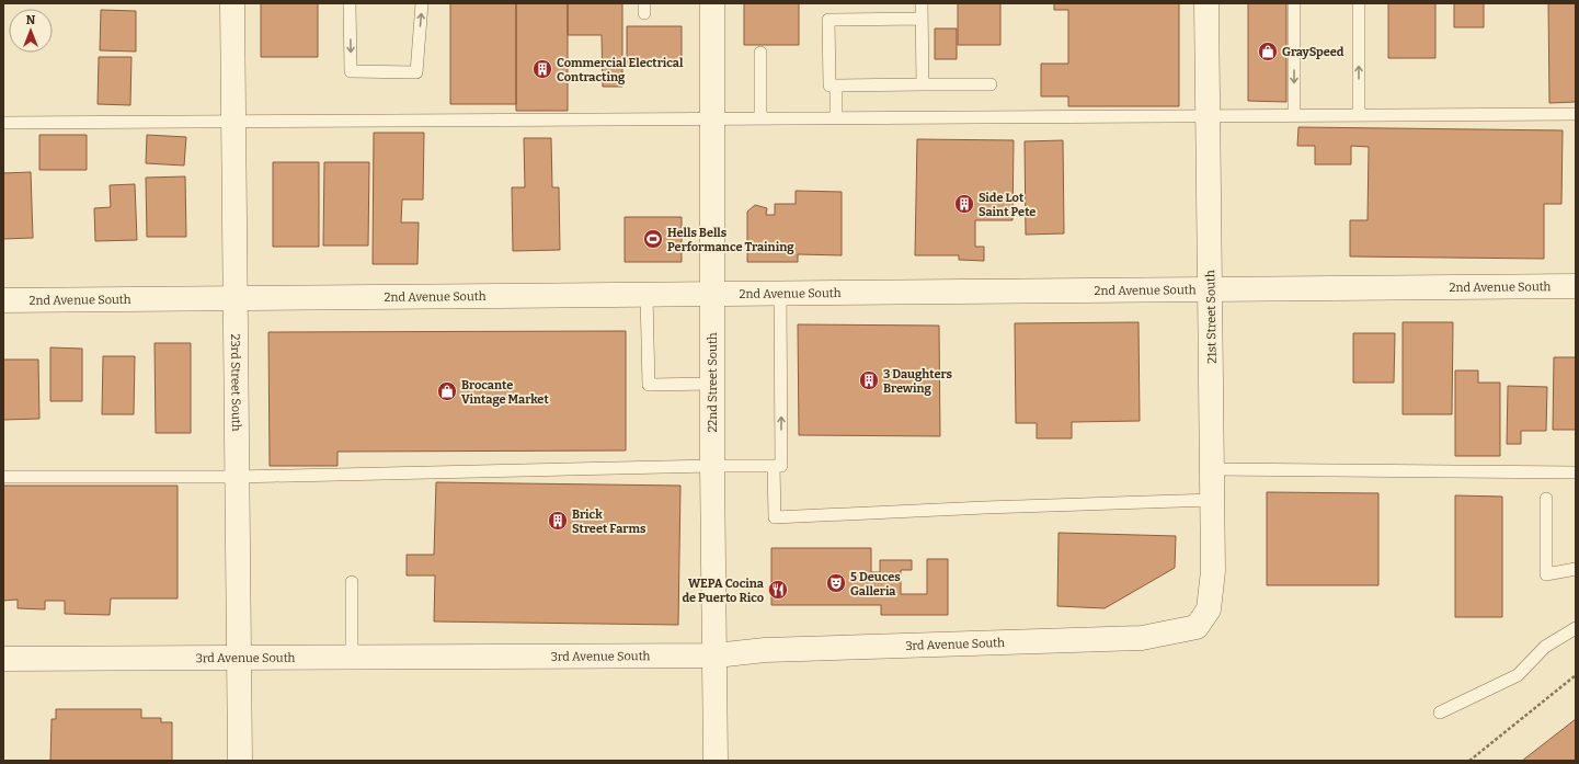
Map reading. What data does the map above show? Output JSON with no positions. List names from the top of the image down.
{
  "streets": {
    "street": [
      "2nd Avenue South",
      "21st Street South",
      "23rd Street South",
      "22nd Street South",
      "3rd Avenue South"
    ]
  },
  "crossings": [
    ["2nd Avenue South", "21st Street South"],
    ["2nd Avenue South", "23rd Street South"],
    ["2nd Avenue South", "22nd Street South"],
    ["21st Street South", "3rd Avenue South"],
    ["23rd Street South", "3rd Avenue South"],
    ["22nd Street South", "3rd Avenue South"]
  ],
  "places": {
    "shop": ["GraySpeed", "Brocante Vintage Market"],
    "building": [
      "Commercial Electrical Contracting",
      "Side Lot Saint Pete",
      "3 Daughters Brewing",
      "Brick Street Farms"
    ],
    "sports": ["Hells Bells Performance Training"],
    "theatre": ["5 Deuces Galleria"],
    "restaurant": ["WEPA Cocina de Puerto Rico"]
  },
  "north": "top"
}
